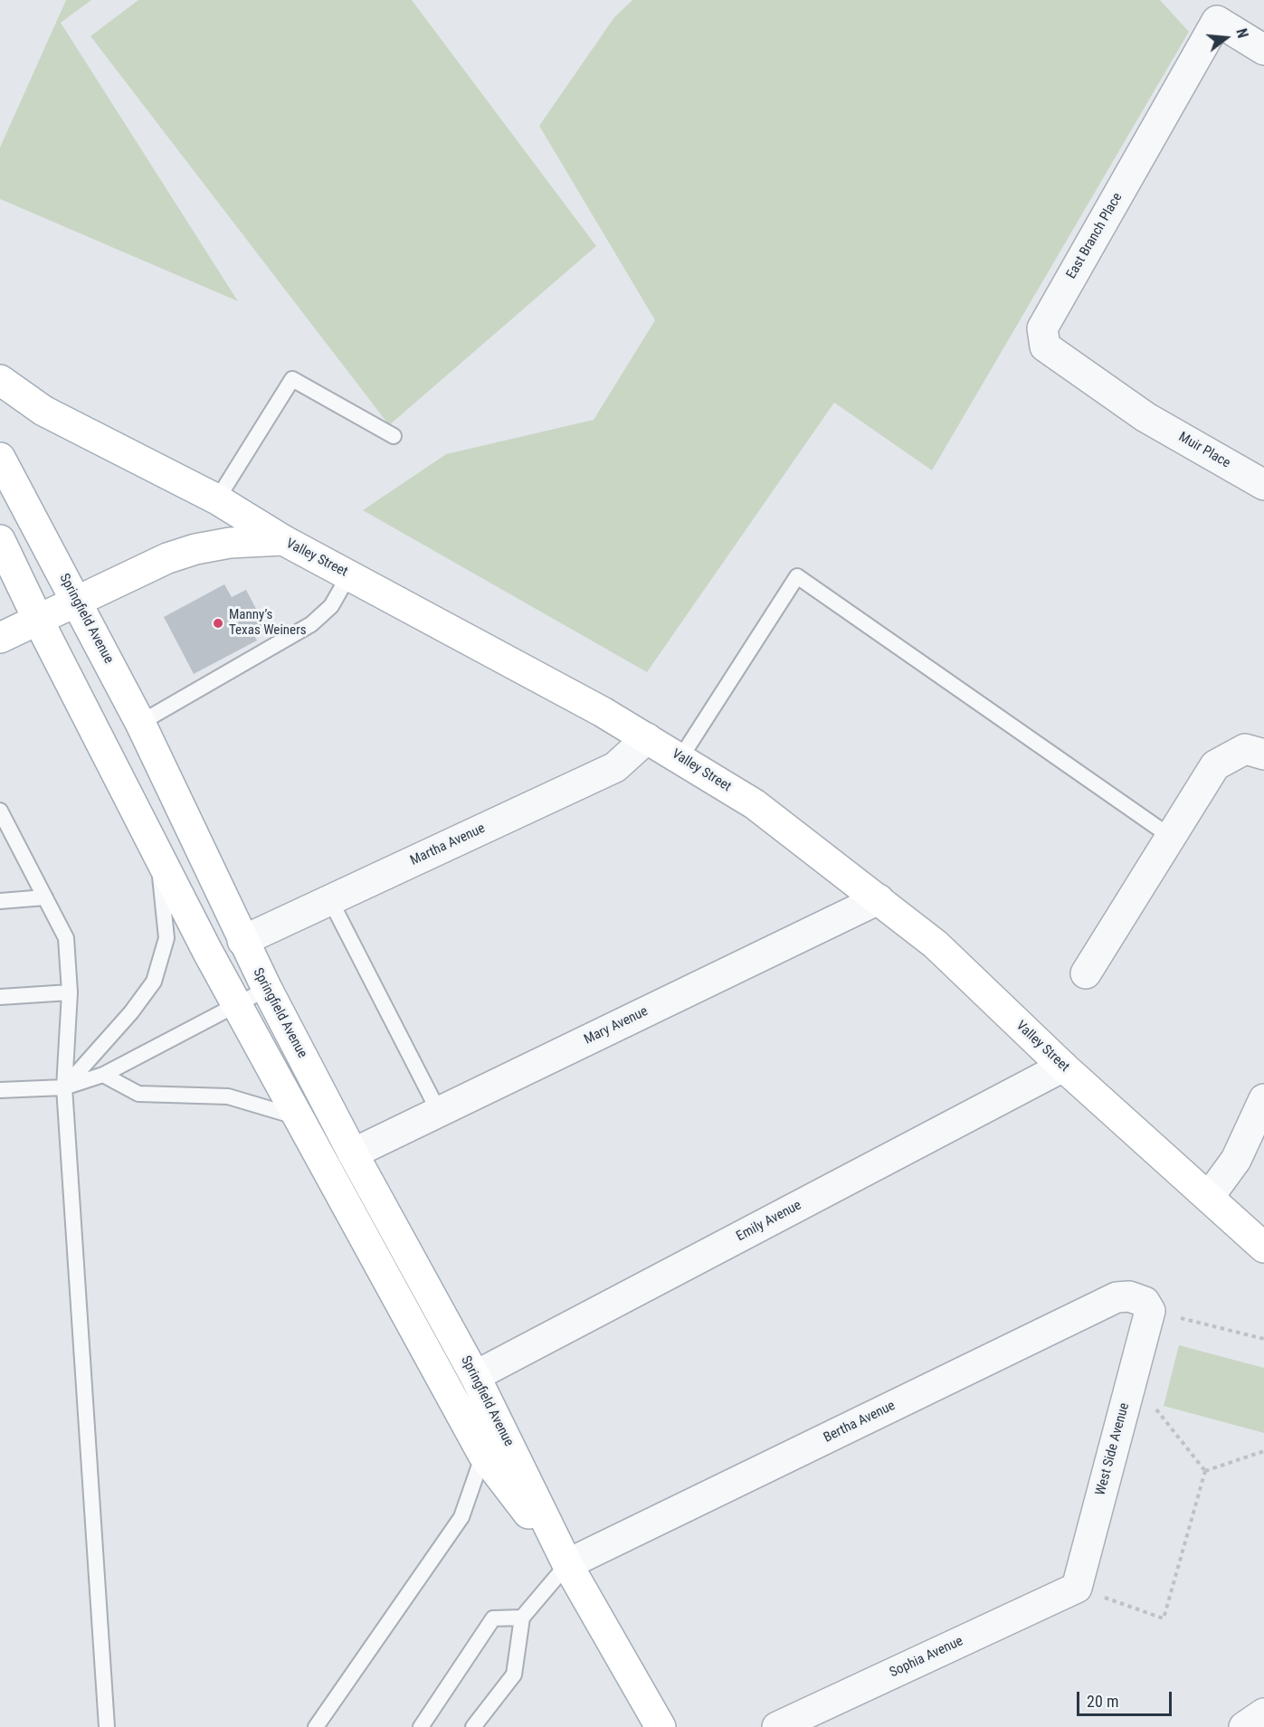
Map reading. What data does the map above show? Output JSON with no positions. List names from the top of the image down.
{
  "streets": {
    "main road": ["Valley Street", "Springfield Avenue"],
    "street": [
      "East Branch Place",
      "Muir Place",
      "Martha Avenue",
      "Mary Avenue",
      "Emily Avenue",
      "Bertha Avenue",
      "West Side Avenue",
      "Sophia Avenue"
    ]
  },
  "crossings": [
    ["East Branch Place", "Muir Place"],
    ["Valley Street", "Springfield Avenue"],
    ["Valley Street", "Martha Avenue"],
    ["Valley Street", "Mary Avenue"],
    ["Valley Street", "Emily Avenue"],
    ["Springfield Avenue", "Martha Avenue"],
    ["Springfield Avenue", "Mary Avenue"],
    ["Springfield Avenue", "Emily Avenue"],
    ["Springfield Avenue", "Bertha Avenue"],
    ["Bertha Avenue", "West Side Avenue"],
    ["West Side Avenue", "Sophia Avenue"]
  ],
  "places": ["Manny’s Texas Weiners"],
  "scale_bar": "20 m",
  "north": "right"
}
